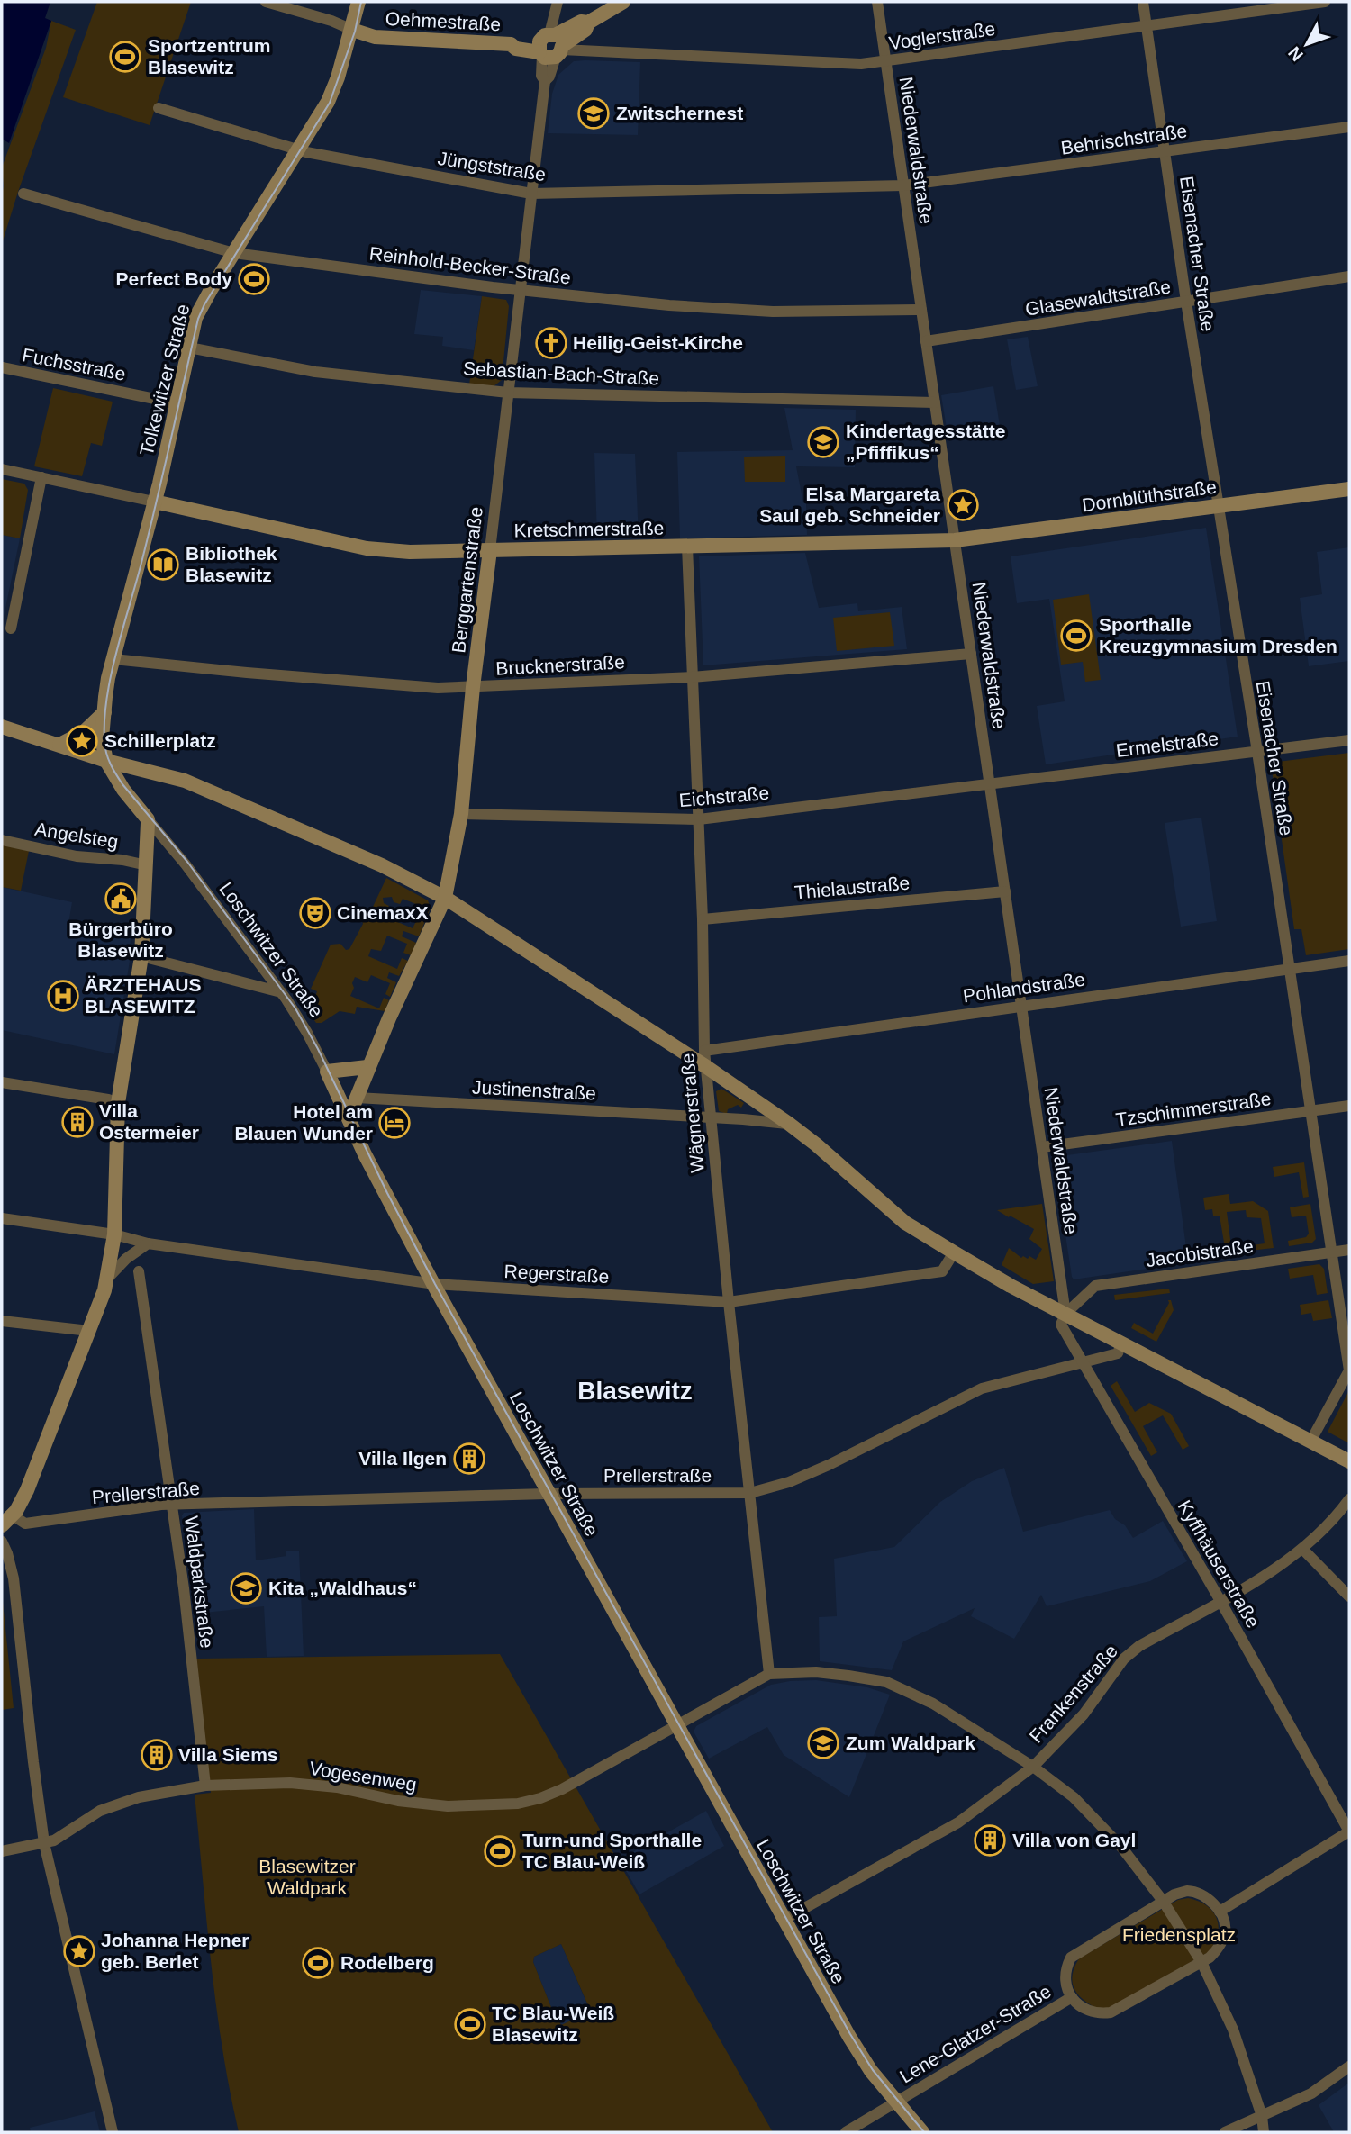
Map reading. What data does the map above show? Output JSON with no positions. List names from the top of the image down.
{
  "streets": {
    "street": [
      "Oehmestraße",
      "Voglerstraße",
      "Behrischstraße",
      "Niederwaldstraße",
      "Jüngststraße",
      "Eisenacher Straße",
      "Reinhold-Becker-Straße",
      "Glasewaldtstraße",
      "Fuchsstraße",
      "Sebastian-Bach-Straße",
      "Tolkewitzer Straße",
      "Dornblüthstraße",
      "Kretschmerstraße",
      "Berggartenstraße",
      "Brucknerstraße",
      "Ermelstraße",
      "Eichstraße",
      "Angelsteg",
      "Thielaustraße",
      "Loschwitzer Straße",
      "Pohlandstraße",
      "Justinenstraße",
      "Tzschimmerstraße",
      "Wägnerstraße",
      "Jacobistraße",
      "Regerstraße",
      "Prellerstraße",
      "Kyffhäuserstraße",
      "Waldparkstraße",
      "Frankenstraße",
      "Vogesenweg",
      "Lene-Glatzer-Straße"
    ]
  },
  "crossings": [
    ["Oehmestraße", "Voglerstraße"],
    ["Oehmestraße", "Tolkewitzer Straße"],
    ["Oehmestraße", "Berggartenstraße"],
    ["Voglerstraße", "Niederwaldstraße"],
    ["Voglerstraße", "Eisenacher Straße"],
    ["Voglerstraße", "Berggartenstraße"],
    ["Behrischstraße", "Niederwaldstraße"],
    ["Behrischstraße", "Jüngststraße"],
    ["Behrischstraße", "Eisenacher Straße"],
    ["Niederwaldstraße", "Jüngststraße"],
    ["Niederwaldstraße", "Reinhold-Becker-Straße"],
    ["Niederwaldstraße", "Glasewaldtstraße"],
    ["Niederwaldstraße", "Sebastian-Bach-Straße"],
    ["Niederwaldstraße", "Dornblüthstraße"],
    ["Niederwaldstraße", "Kretschmerstraße"],
    ["Niederwaldstraße", "Brucknerstraße"],
    ["Niederwaldstraße", "Ermelstraße"],
    ["Niederwaldstraße", "Eichstraße"],
    ["Niederwaldstraße", "Thielaustraße"],
    ["Niederwaldstraße", "Pohlandstraße"],
    ["Niederwaldstraße", "Tzschimmerstraße"],
    ["Niederwaldstraße", "Jacobistraße"],
    ["Niederwaldstraße", "Kyffhäuserstraße"],
    ["Jüngststraße", "Tolkewitzer Straße"],
    ["Jüngststraße", "Berggartenstraße"],
    ["Eisenacher Straße", "Glasewaldtstraße"],
    ["Eisenacher Straße", "Dornblüthstraße"],
    ["Eisenacher Straße", "Ermelstraße"],
    ["Eisenacher Straße", "Pohlandstraße"],
    ["Eisenacher Straße", "Tzschimmerstraße"],
    ["Eisenacher Straße", "Jacobistraße"],
    ["Reinhold-Becker-Straße", "Tolkewitzer Straße"],
    ["Reinhold-Becker-Straße", "Berggartenstraße"],
    ["Fuchsstraße", "Tolkewitzer Straße"],
    ["Sebastian-Bach-Straße", "Tolkewitzer Straße"],
    ["Sebastian-Bach-Straße", "Berggartenstraße"],
    ["Tolkewitzer Straße", "Kretschmerstraße"],
    ["Tolkewitzer Straße", "Brucknerstraße"],
    ["Dornblüthstraße", "Kretschmerstraße"],
    ["Kretschmerstraße", "Berggartenstraße"],
    ["Kretschmerstraße", "Wägnerstraße"],
    ["Berggartenstraße", "Brucknerstraße"],
    ["Berggartenstraße", "Eichstraße"],
    ["Berggartenstraße", "Loschwitzer Straße"],
    ["Berggartenstraße", "Justinenstraße"],
    ["Brucknerstraße", "Wägnerstraße"],
    ["Ermelstraße", "Eichstraße"],
    ["Eichstraße", "Wägnerstraße"],
    ["Thielaustraße", "Wägnerstraße"],
    ["Loschwitzer Straße", "Regerstraße"],
    ["Loschwitzer Straße", "Prellerstraße"],
    ["Loschwitzer Straße", "Frankenstraße"],
    ["Loschwitzer Straße", "Vogesenweg"],
    ["Loschwitzer Straße", "Lene-Glatzer-Straße"],
    ["Pohlandstraße", "Wägnerstraße"],
    ["Justinenstraße", "Wägnerstraße"],
    ["Wägnerstraße", "Regerstraße"],
    ["Wägnerstraße", "Prellerstraße"],
    ["Wägnerstraße", "Vogesenweg"],
    ["Jacobistraße", "Kyffhäuserstraße"],
    ["Prellerstraße", "Kyffhäuserstraße"],
    ["Prellerstraße", "Waldparkstraße"],
    ["Kyffhäuserstraße", "Frankenstraße"],
    ["Waldparkstraße", "Vogesenweg"]
  ],
  "districts": ["Blasewitz"],
  "parks": ["Blasewitzer Waldpark", "Friedensplatz"],
  "places": {
    "sports": [
      "Sportzentrum Blasewitz",
      "Perfect Body",
      "Sporthalle Kreuzgymnasium Dresden",
      "Turn-und Sporthalle TC Blau-Weiß",
      "Rodelberg",
      "TC Blau-Weiß Blasewitz"
    ],
    "school or university": [
      "Zwitschernest",
      "Kindertagesstätte „Pfiffikus“",
      "Kita „Waldhaus“",
      "Zum Waldpark"
    ],
    "church": ["Heilig-Geist-Kirche"],
    "place": ["Elsa Margareta Saul geb. Schneider", "Schillerplatz", "Johanna Hepner geb. Berlet"],
    "library": ["Bibliothek Blasewitz"],
    "public building": ["Bürgerbüro Blasewitz"],
    "theatre": ["CinemaxX"],
    "hospital": ["ÄRZTEHAUS BLASEWITZ"],
    "building": [
      "Villa Ostermeier",
      "Villa Ilgen",
      "Villa Siems",
      "Villa von Gayl"
    ],
    "hotel": ["Hotel am Blauen Wunder"]
  },
  "north": "bottom left"
}
